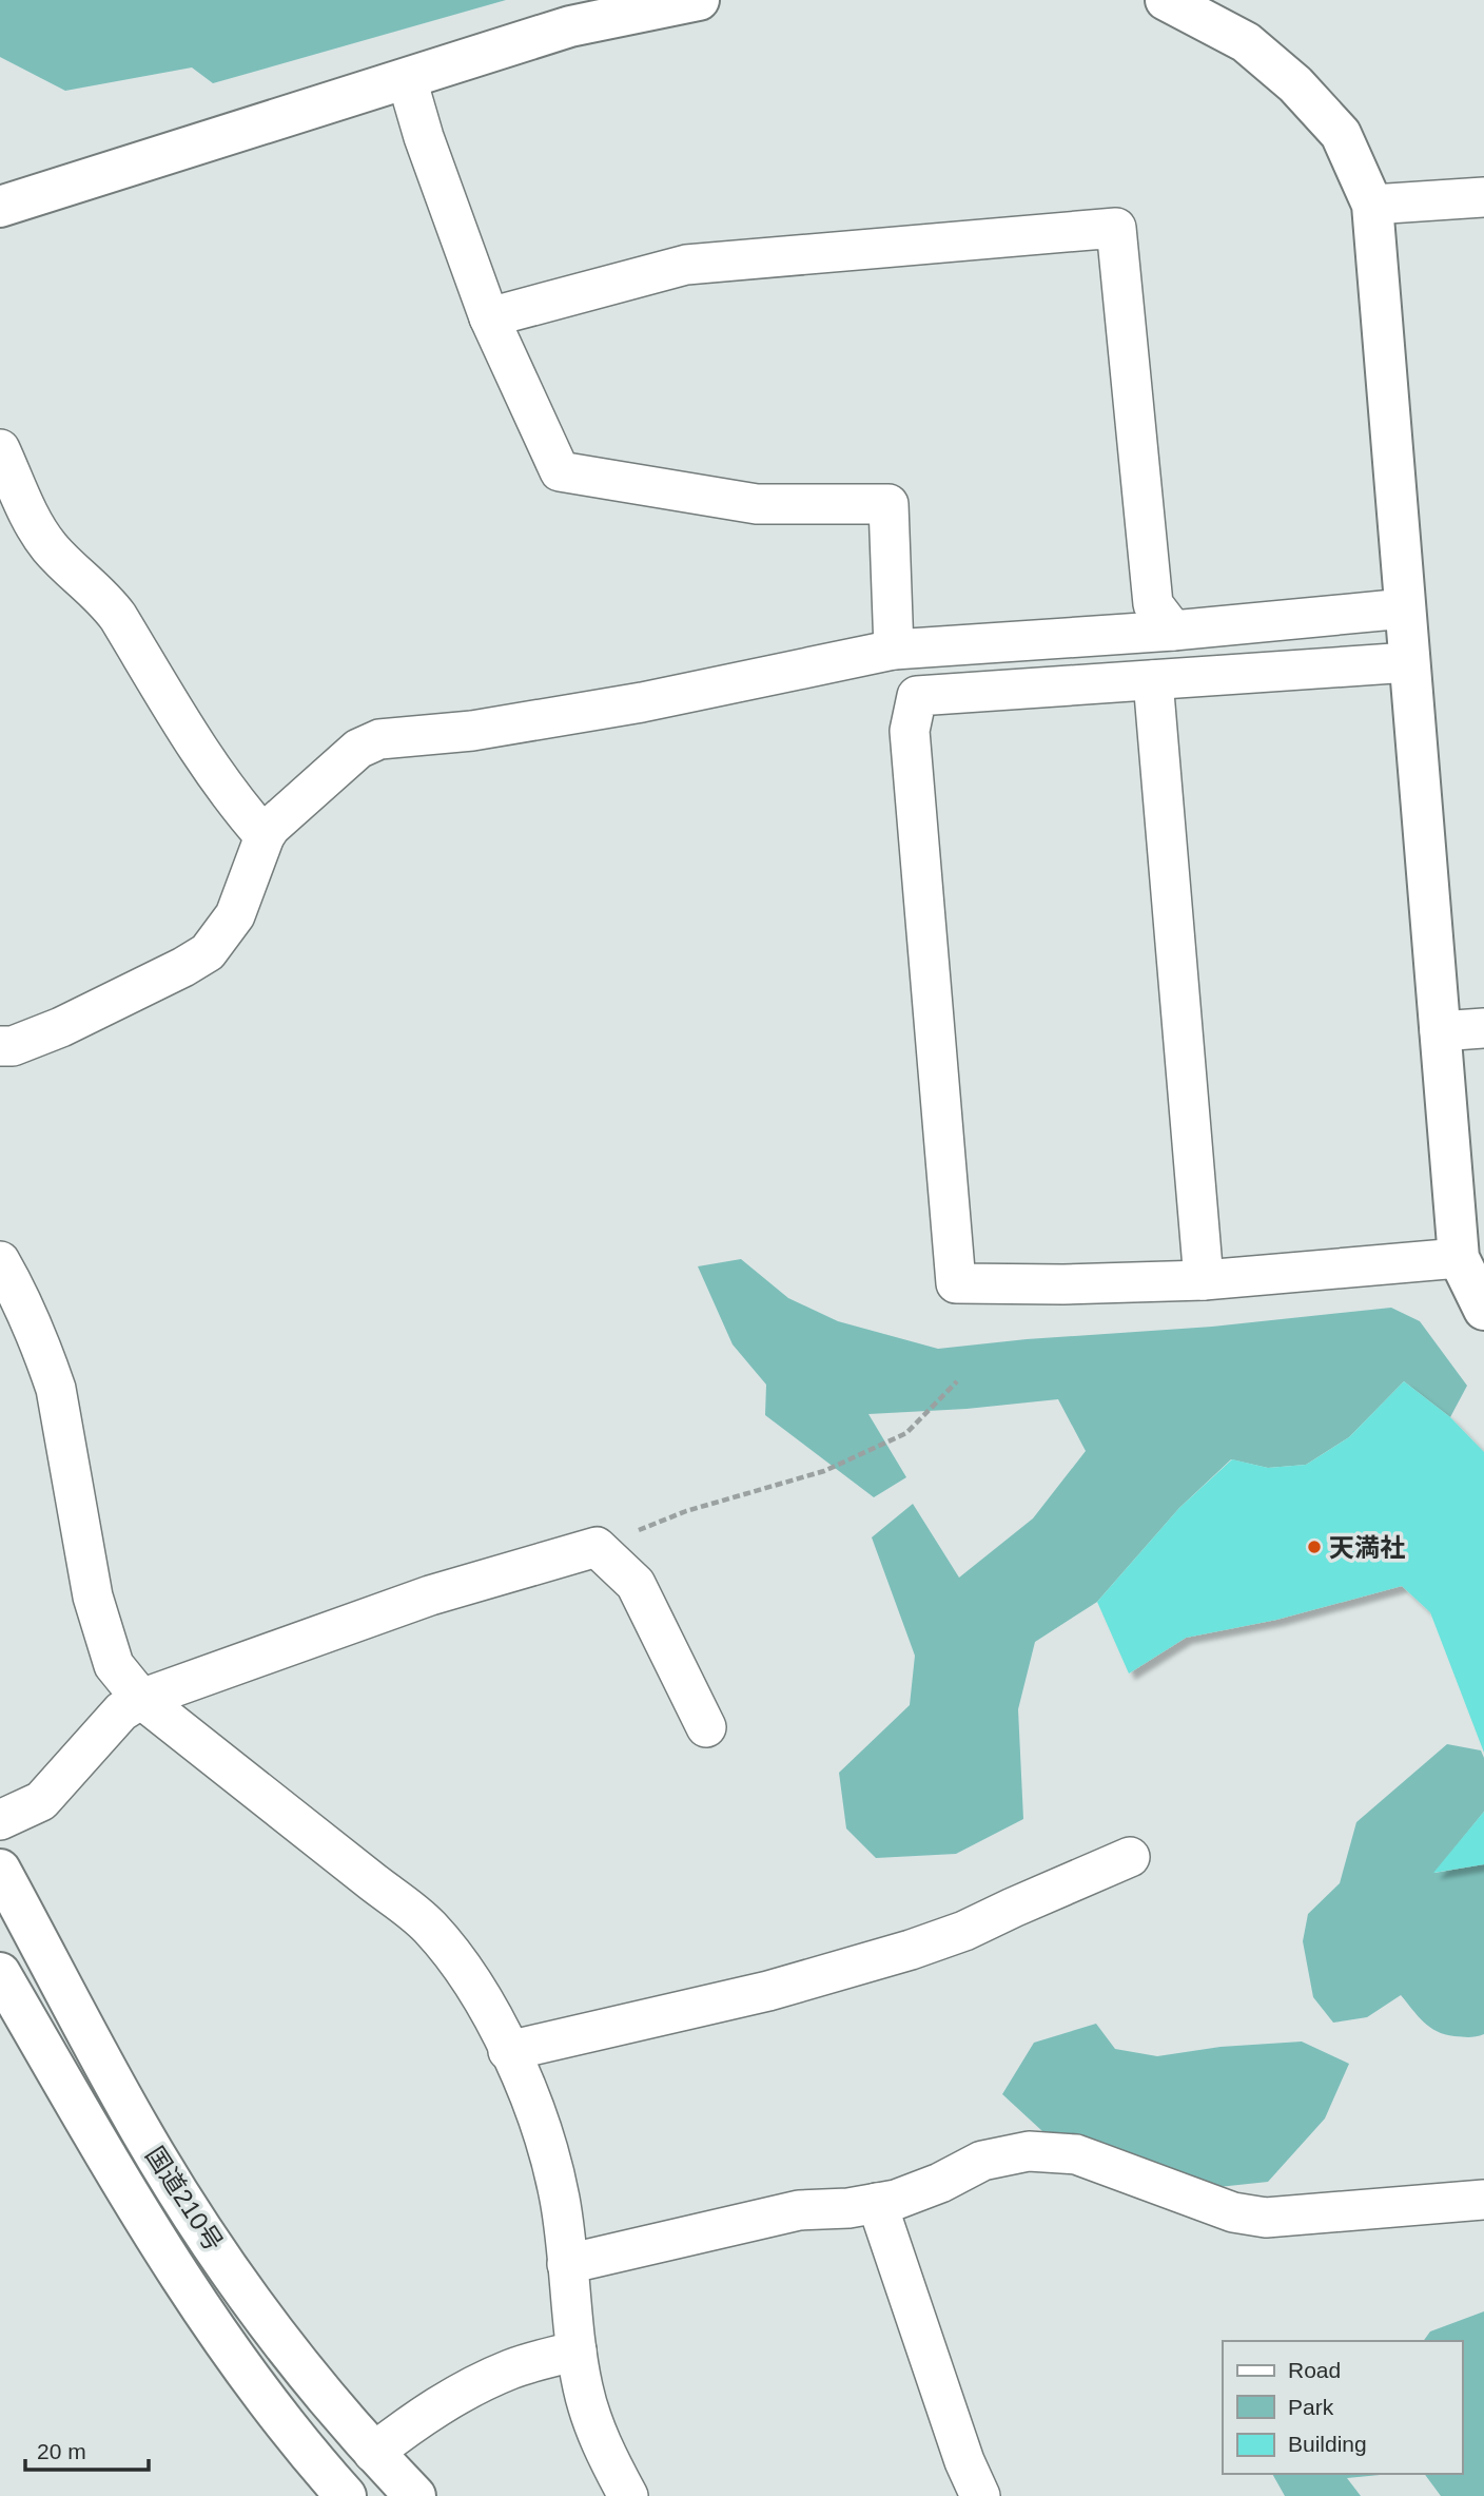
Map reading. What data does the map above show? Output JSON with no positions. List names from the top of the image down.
{
  "streets": {
    "main road": ["国道210号"]
  },
  "places": ["天満社"],
  "legend": ["Road", "Park", "Building"],
  "scale_bar": "20 m"
}
